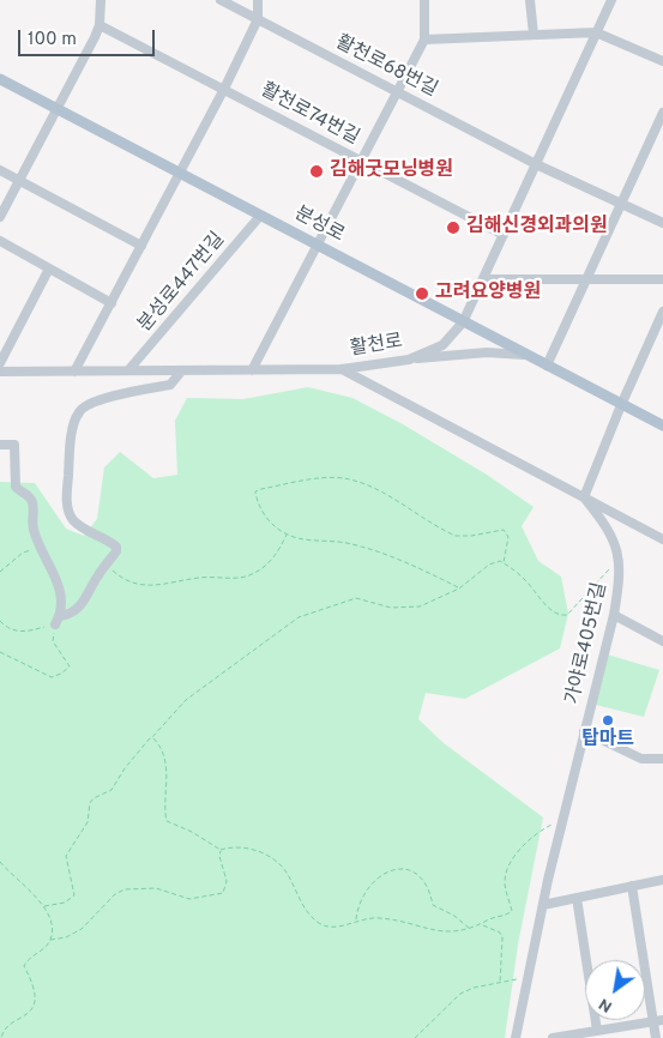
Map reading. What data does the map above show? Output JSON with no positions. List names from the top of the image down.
{
  "streets": {
    "main road": ["분성로"],
    "street": [
      "활천로68번길",
      "활천로74번길",
      "분성로447번길",
      "활천로",
      "가야로405번길"
    ]
  },
  "crossings": [
    ["활천로68번길", "활천로"],
    ["활천로74번길", "활천로"],
    ["분성로", "분성로447번길"],
    ["분성로", "활천로"],
    ["분성로447번길", "활천로"],
    ["활천로", "가야로405번길"]
  ],
  "places": [
    "김해굿모닝병원",
    "김해신경외과의원",
    "고려요양병원",
    "탑마트"
  ],
  "scale_bar": "100 m",
  "north": "bottom left"
}
